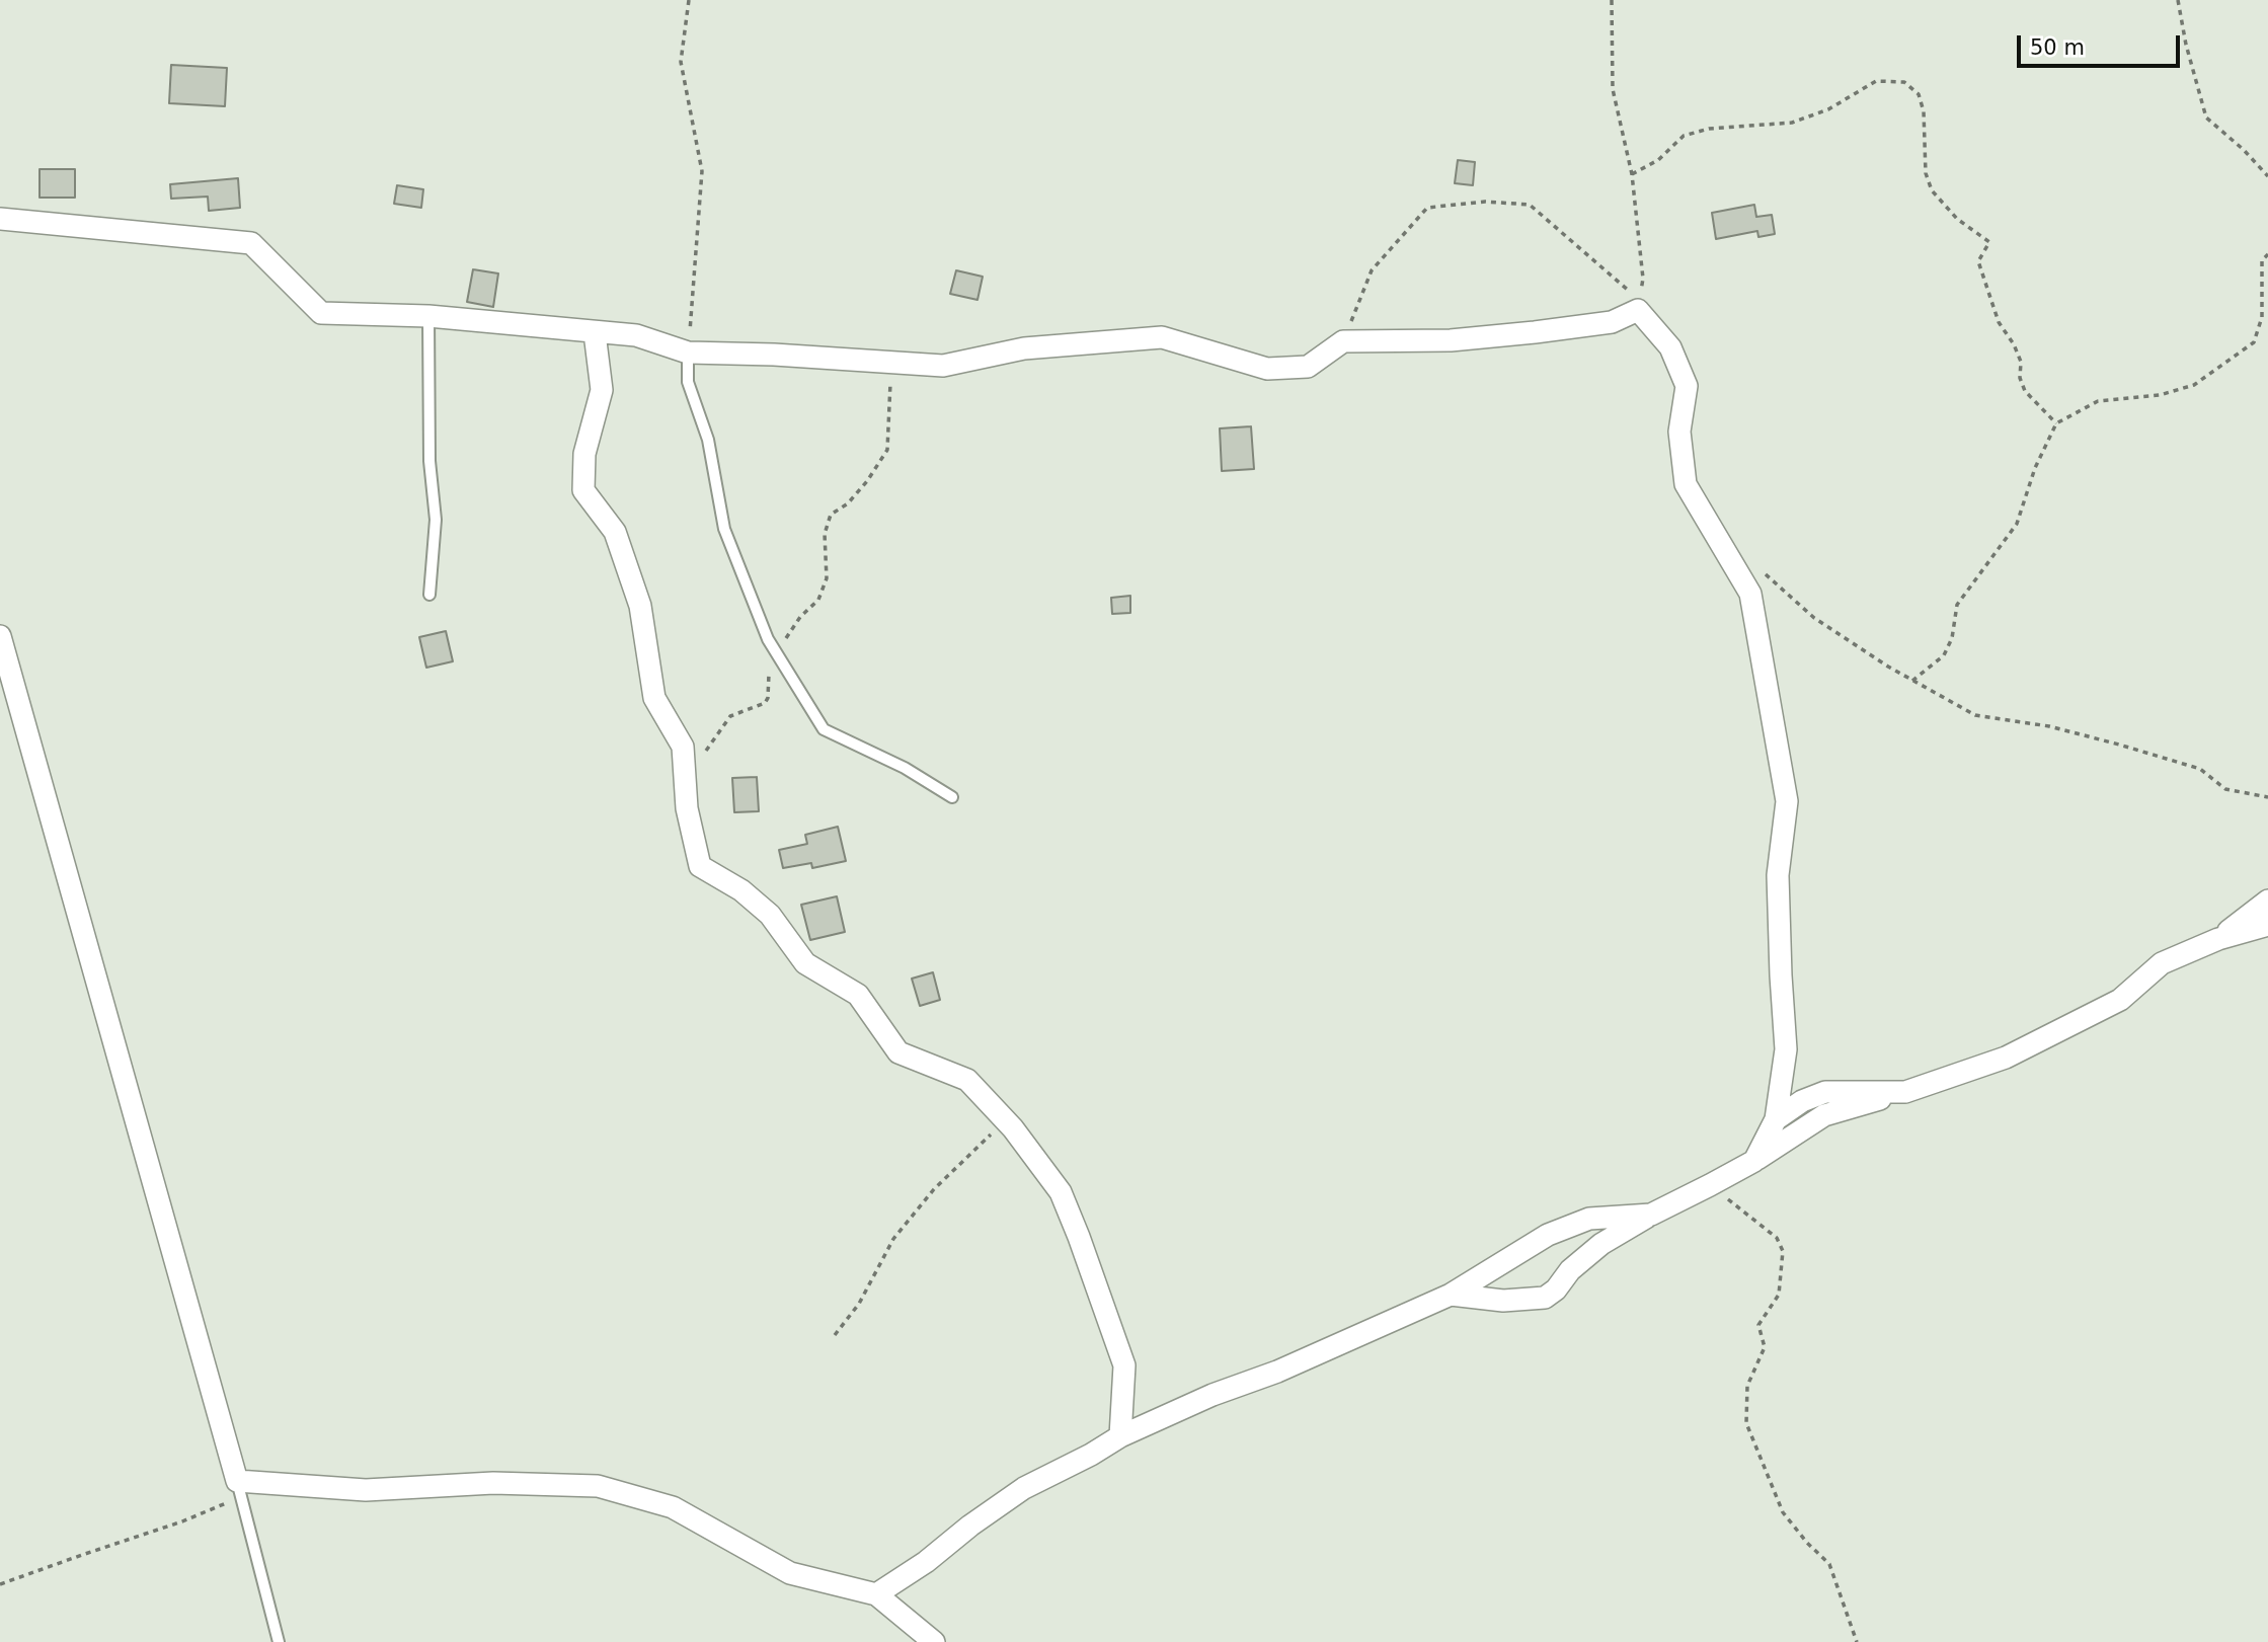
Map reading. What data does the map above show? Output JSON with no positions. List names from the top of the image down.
{
  "scale_bar": "50 m"
}
